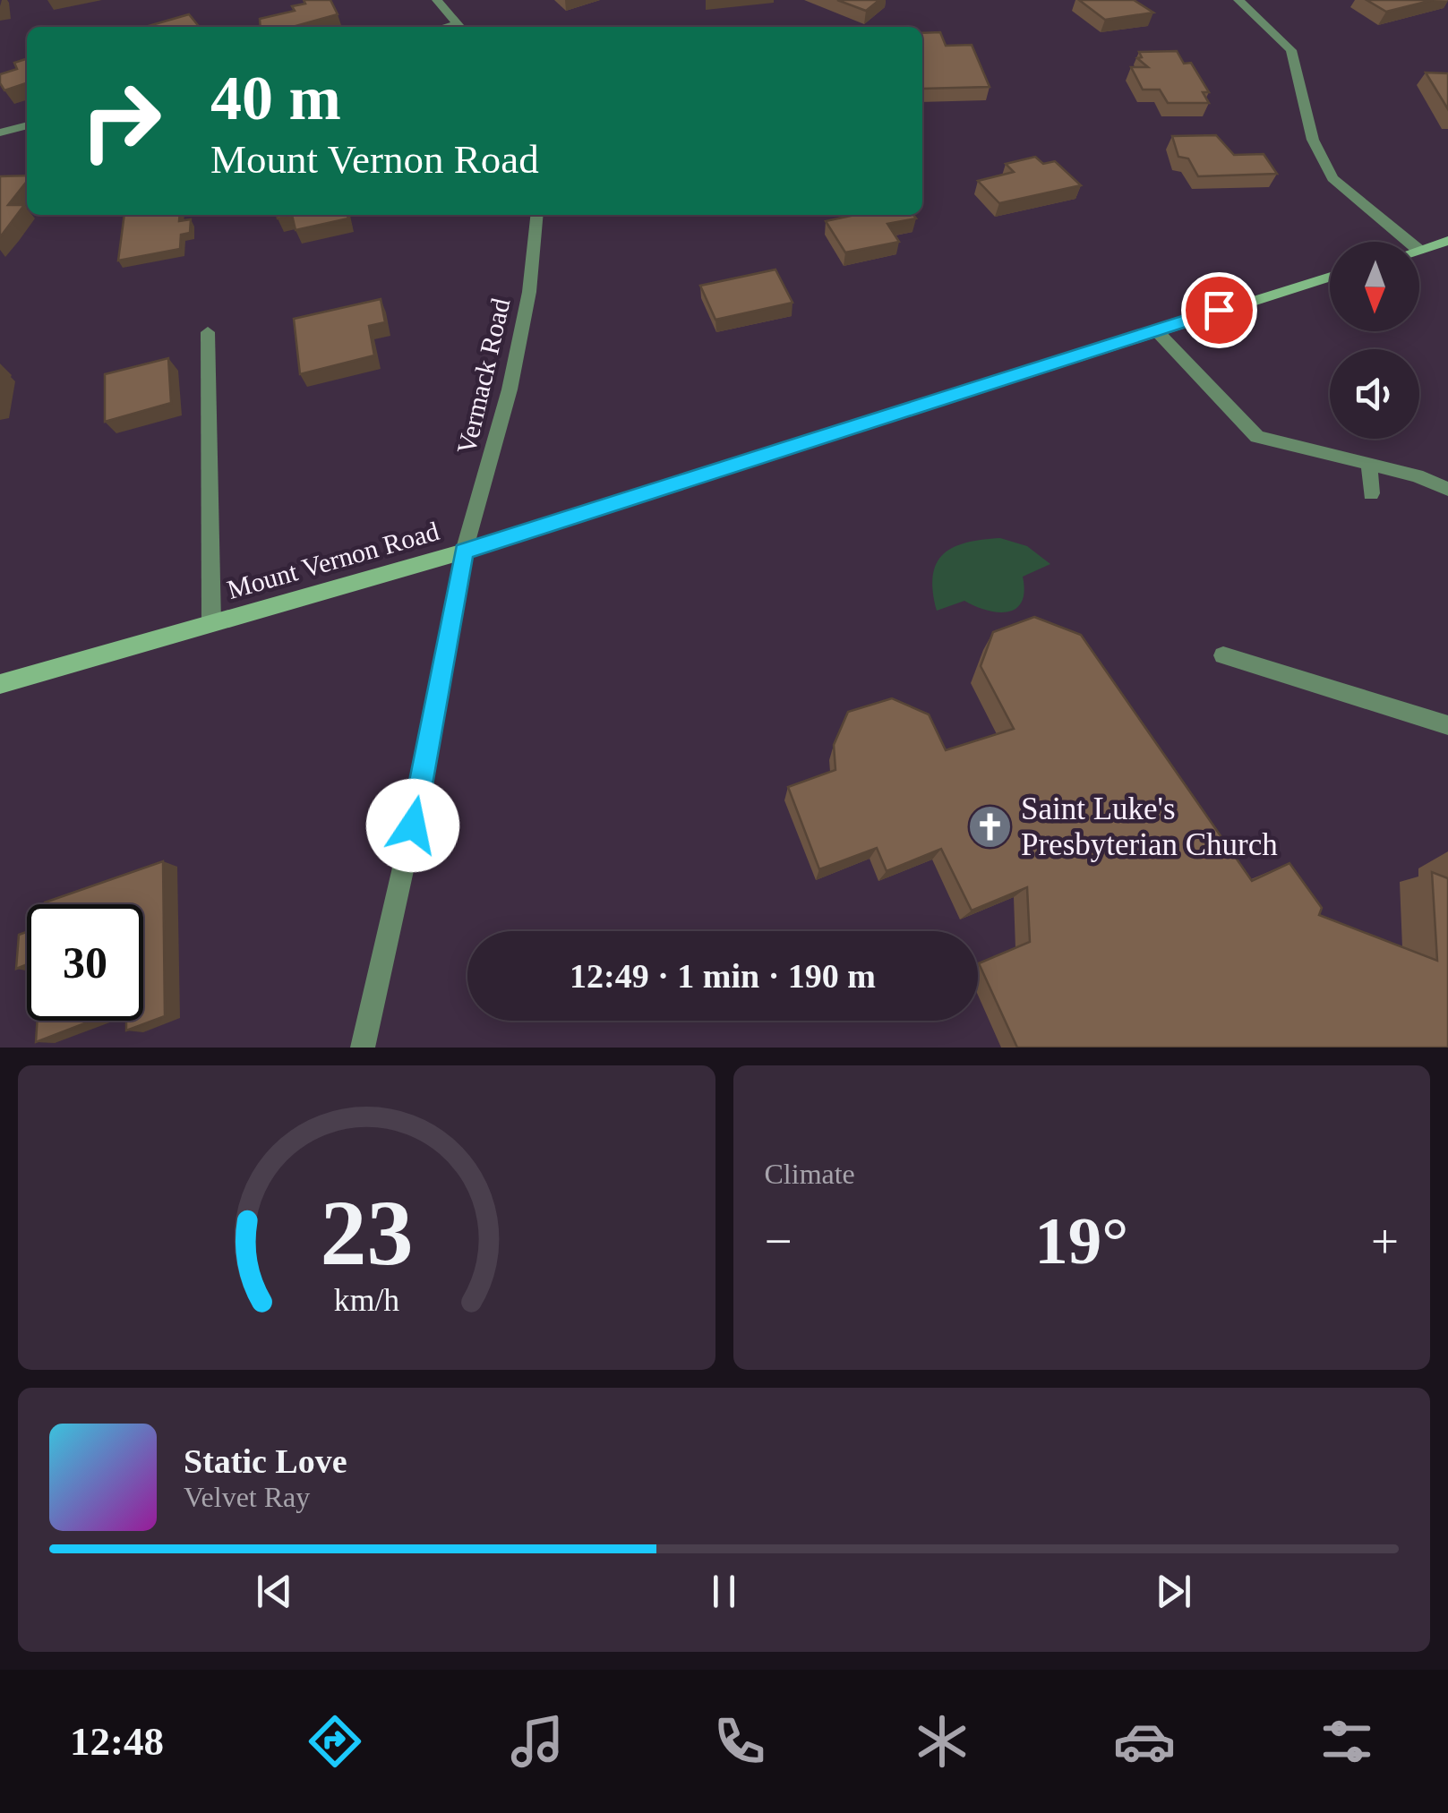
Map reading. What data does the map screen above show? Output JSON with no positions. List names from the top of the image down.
{
  "streets": {
    "main road": ["Mount Vernon Road"],
    "street": ["Vermack Road"]
  },
  "crossings": [
    ["Vermack Road", "Mount Vernon Road"]
  ],
  "places": {
    "church": ["Saint Luke's Presbyterian Church"]
  },
  "north": "bottom",
  "page": {
    "turn": ["40 m", "Mount Vernon Road"],
    "limit": "30",
    "trip": "12:49 · 1 min · 190 m",
    "tile": "Climate",
    "heat": ["−", "19°", "+"],
    "song": ["Static Love", "Velvet Ray"],
    "tabs": "12:48",
    "gauge": ["23", "km/h"]
  }
}
